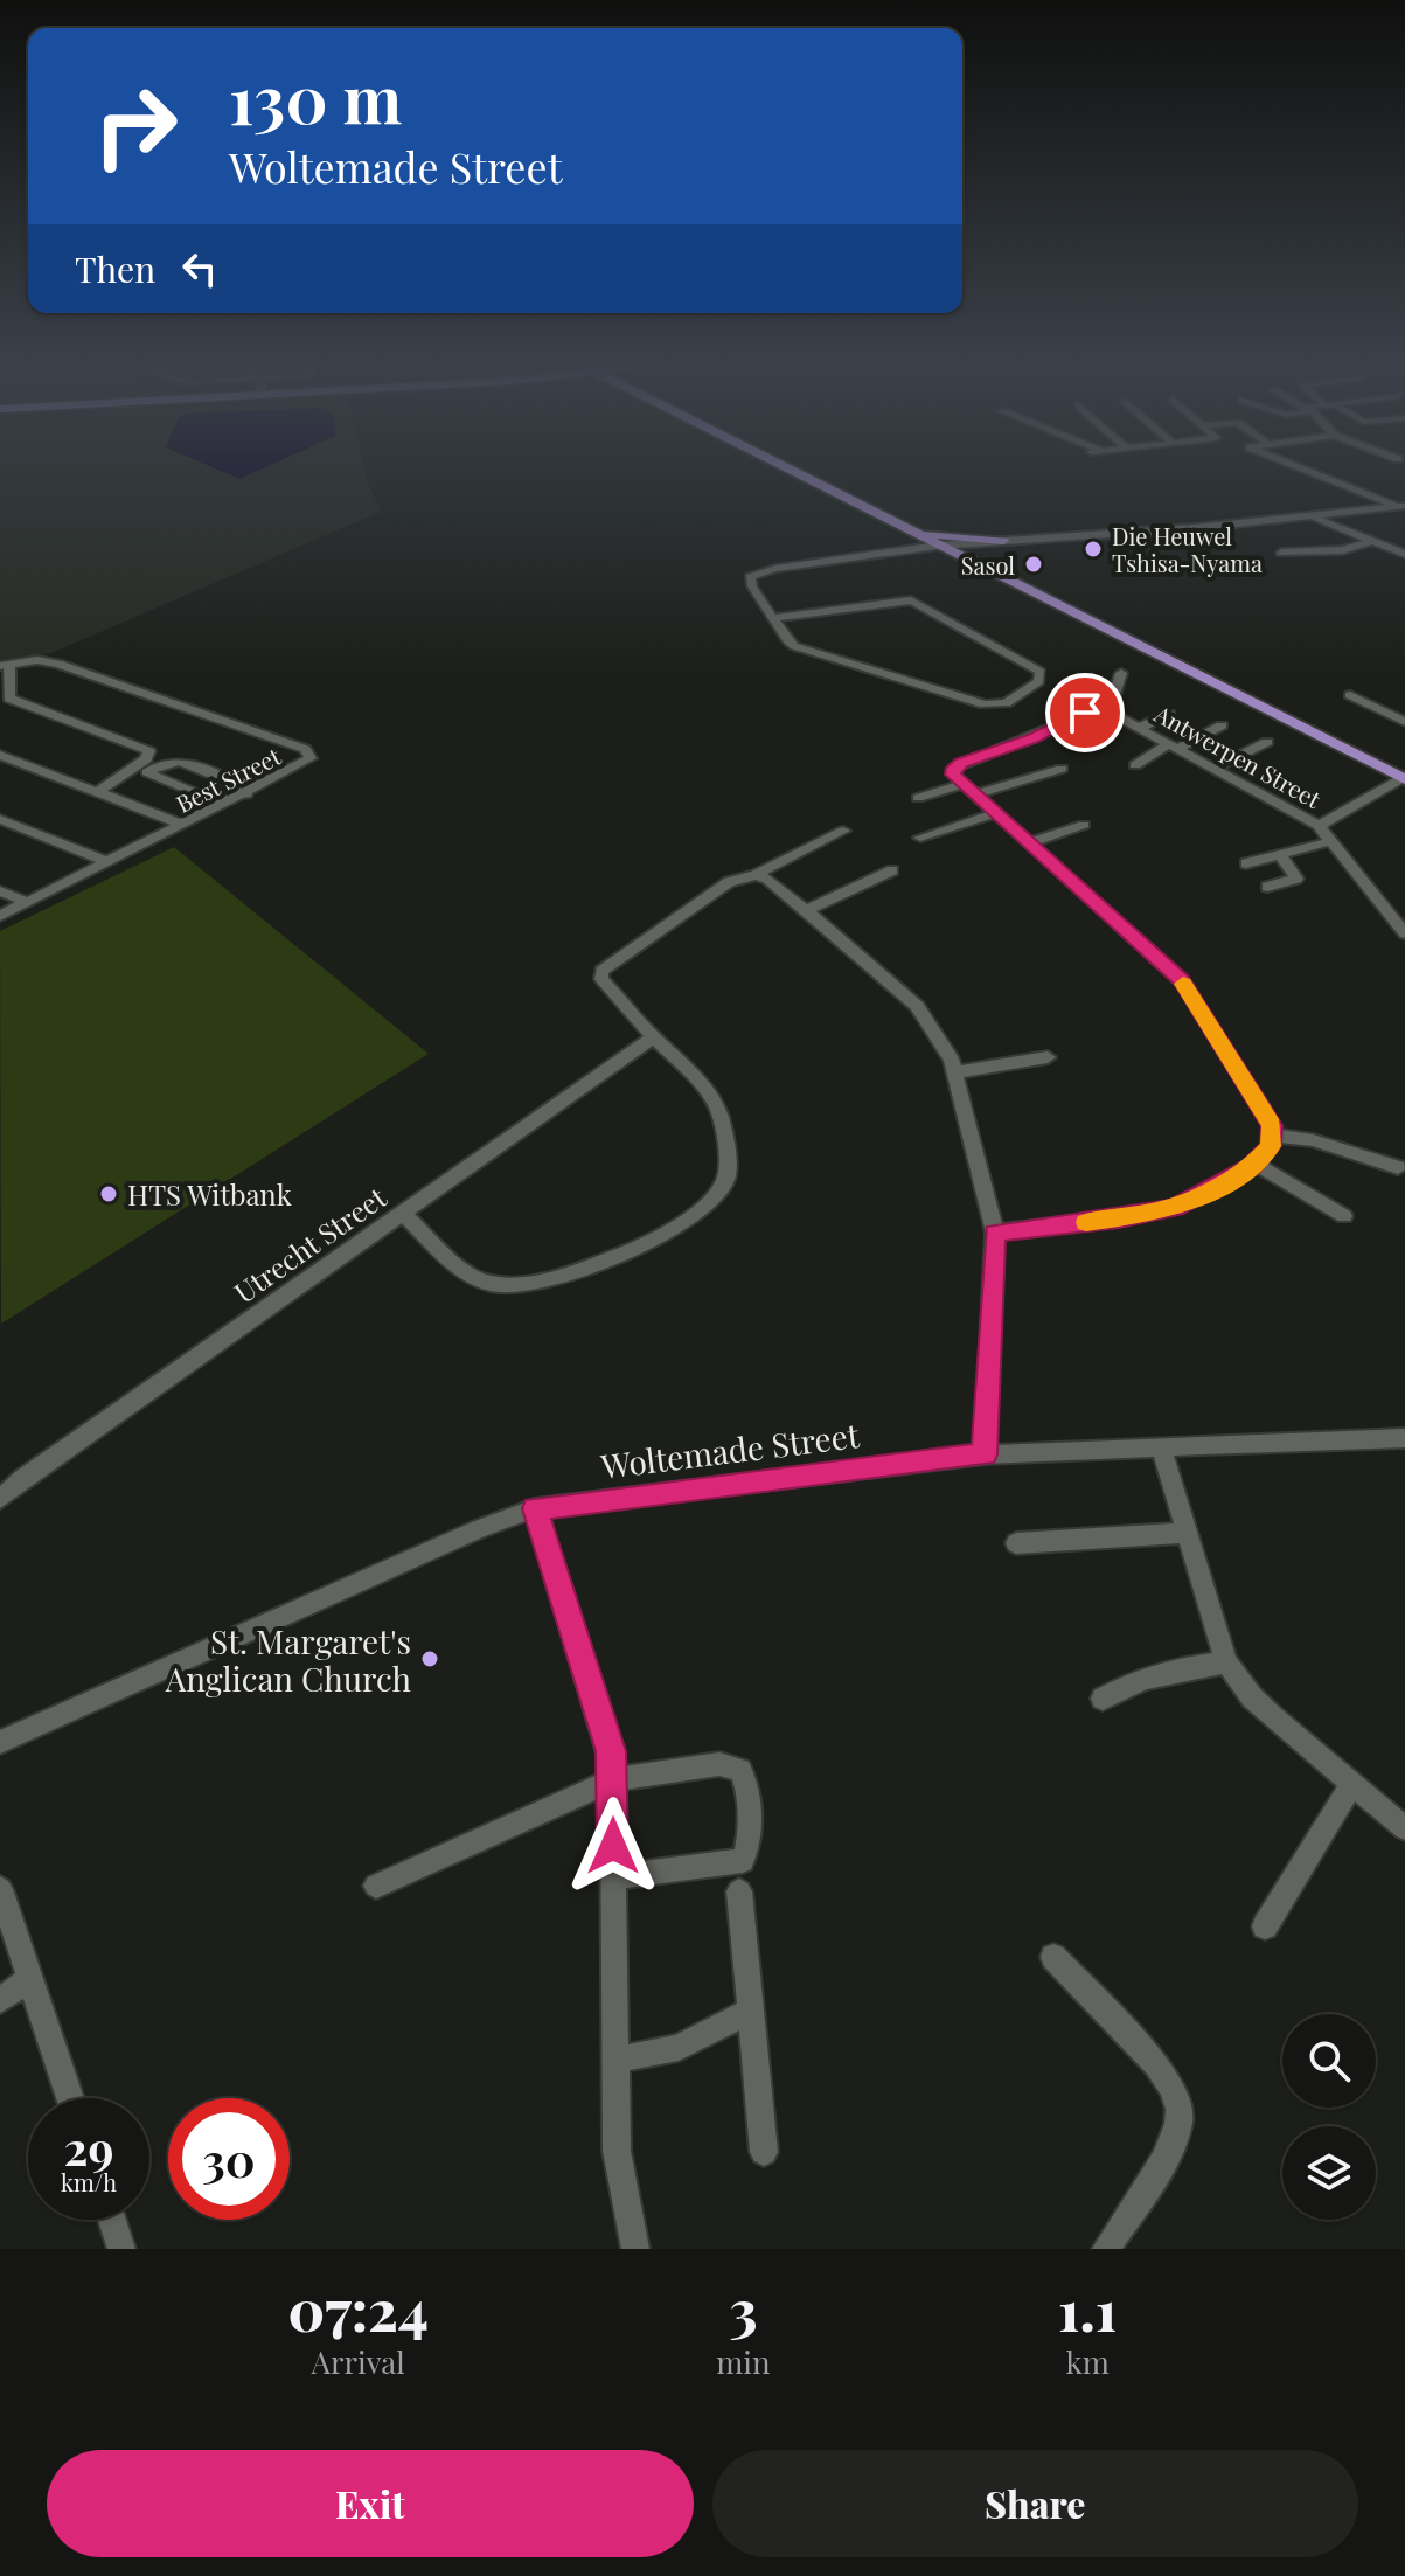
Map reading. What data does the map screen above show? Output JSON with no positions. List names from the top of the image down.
{
  "streets": {
    "street": [
      "Antwerpen Street",
      "Best Street",
      "Utrecht Street",
      "Woltemade Street"
    ]
  },
  "places": [
    "Die Heuwel Tshisa-Nyama",
    "Sasol",
    "HTS Witbank",
    "St. Margaret's Anglican Church"
  ],
  "page": {
    "turn": ["130 m", "Woltemade Street"],
    "then": "Then",
    "speed": "29 km/h",
    "limit": "30",
    "eta": [
      "07:24",
      "Arrival",
      "3",
      "min",
      "1.1",
      "km"
    ],
    "buttons": ["Exit", "Share"]
  }
}
